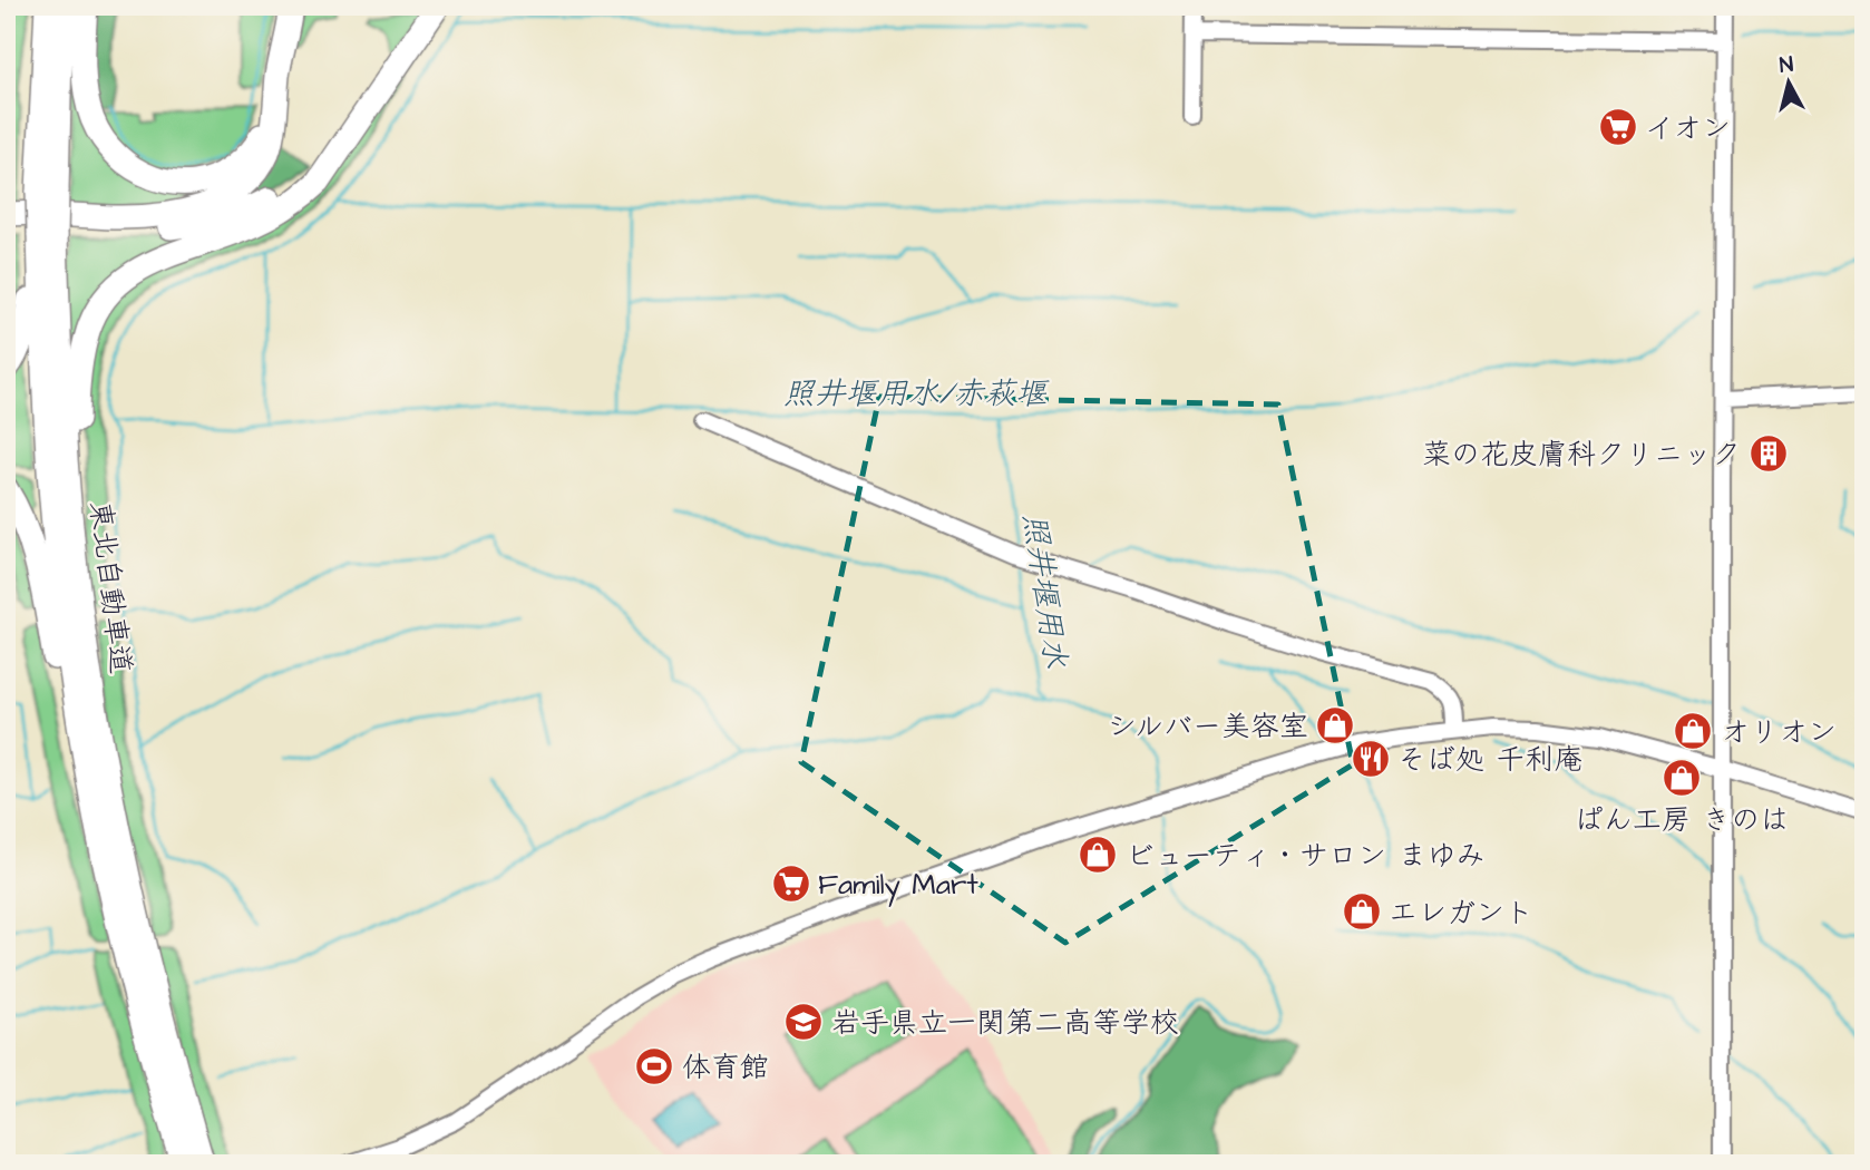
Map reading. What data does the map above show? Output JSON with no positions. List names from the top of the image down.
{
  "streets": {
    "highway": ["東北自動車道"]
  },
  "water": ["照井堰用水/赤萩堰", "照井堰用水"],
  "places": {
    "supermarket": ["イオン", "Family Mart"],
    "building": ["菜の花皮膚科クリニック"],
    "shop": [
      "シルバー美容室",
      "オリオン",
      "ぱん工房 きのは",
      "ビューティ・サロン まゆみ",
      "エレガント"
    ],
    "restaurant": ["そば処 千利庵"],
    "school or university": ["岩手県立一関第二高等学校"],
    "sports": ["体育館"]
  },
  "north": "top"
}
